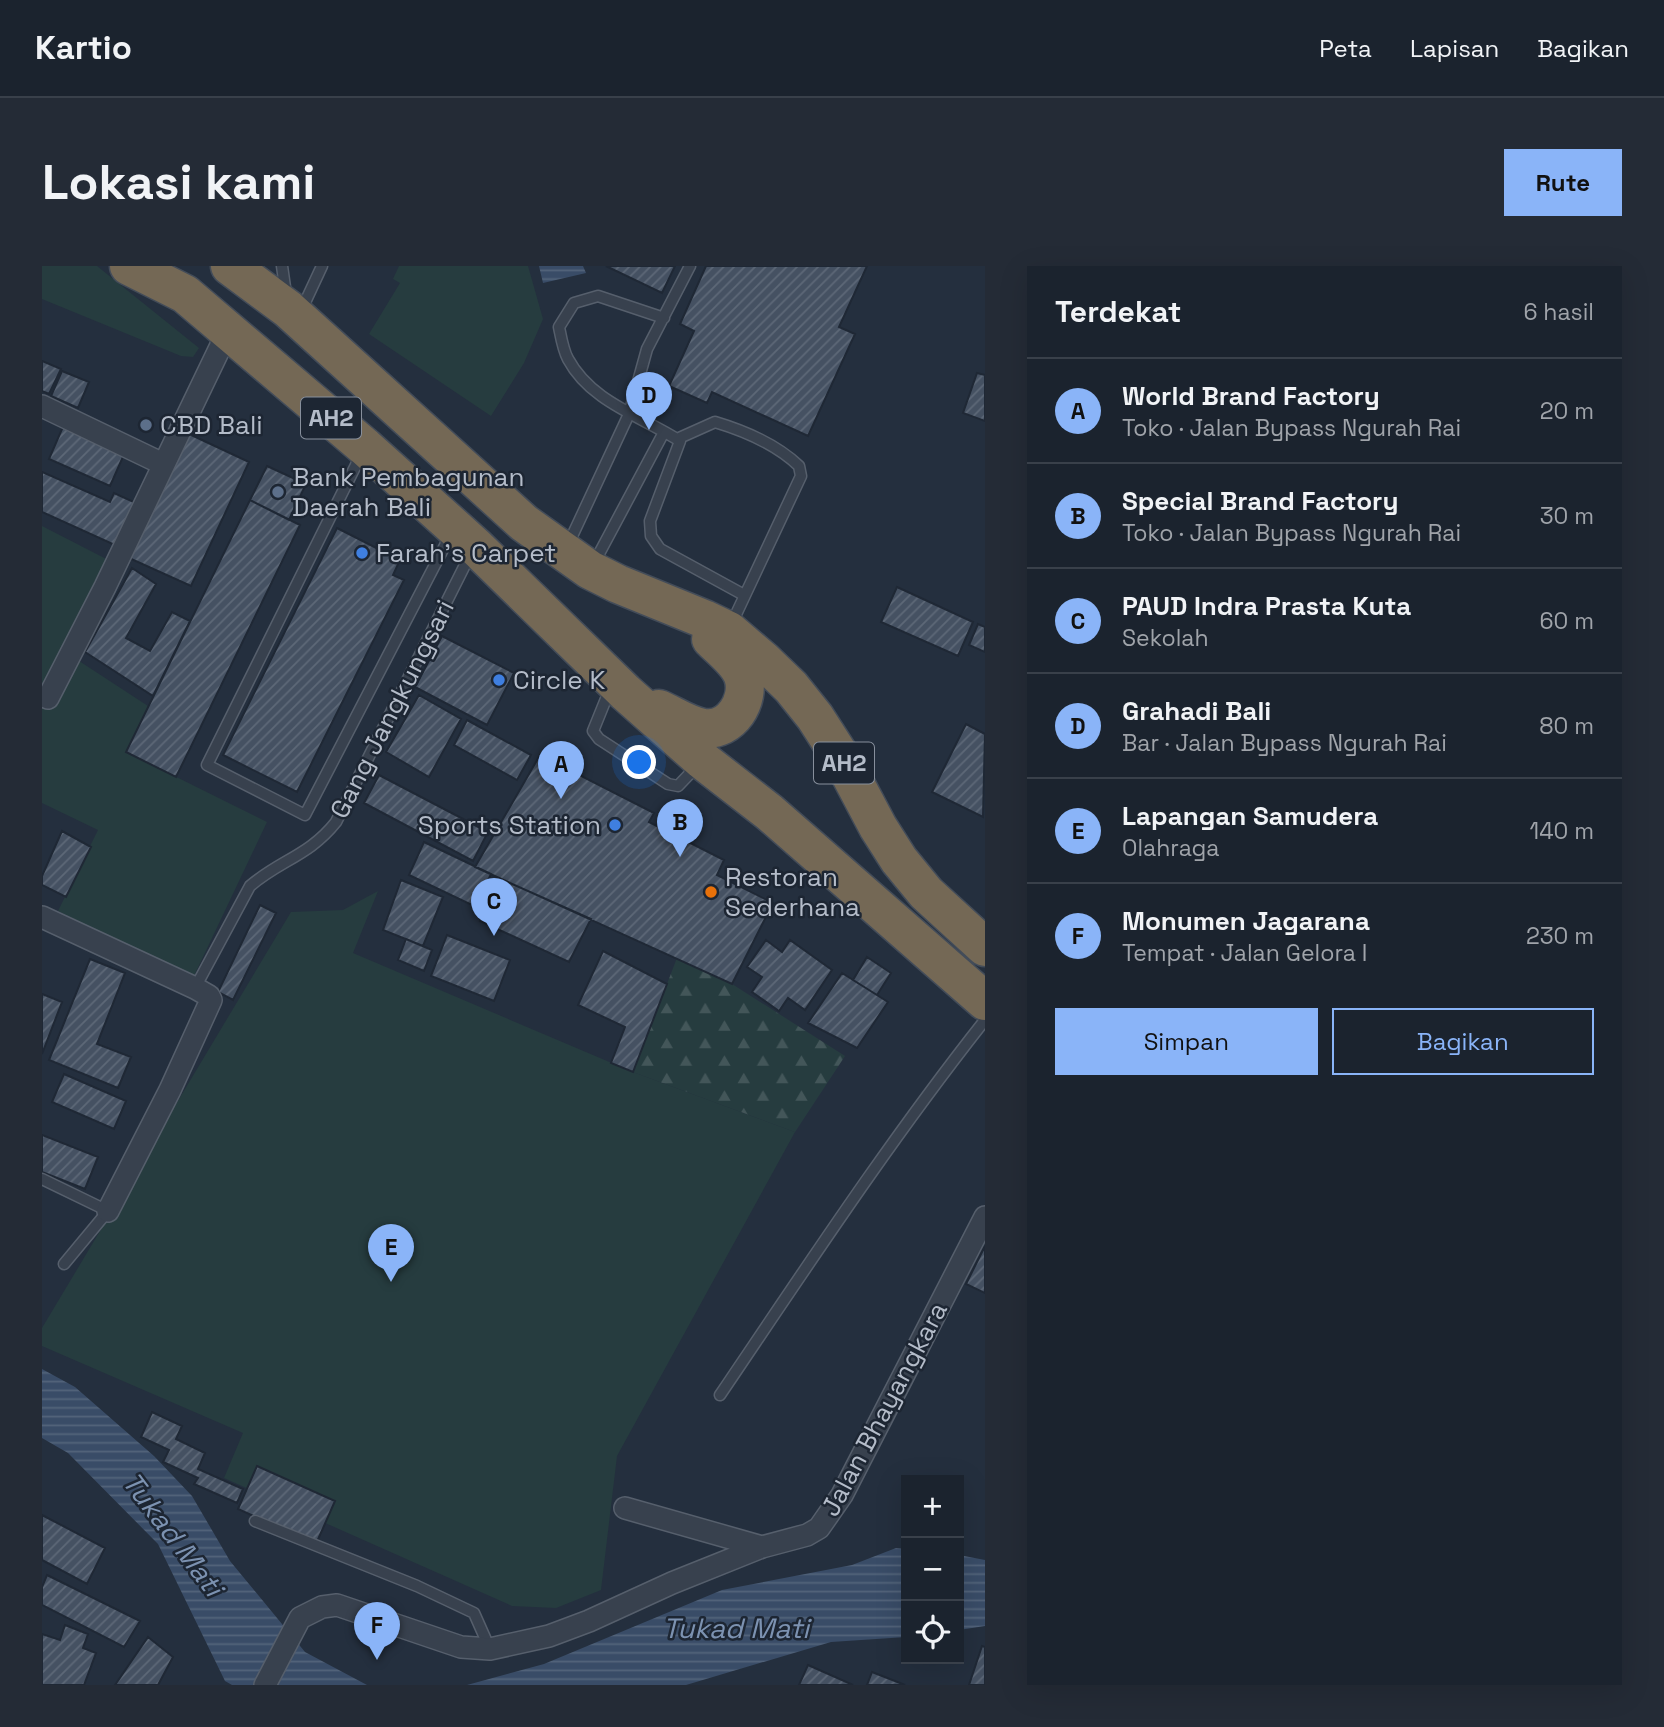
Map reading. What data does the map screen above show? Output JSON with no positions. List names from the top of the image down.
{
  "streets": {
    "highway": ["AH2"],
    "street": ["Jalan Bhayangkara"],
    "lane": ["Gang Jangkungsari"]
  },
  "crossings": [
    ["AH2", "Gang Jangkungsari"]
  ],
  "water": ["Tukad Mati"],
  "places": [
    "CBD Bali",
    "Bank Pembagunan Daerah Bali",
    "Farah's Carpet",
    "Circle K",
    "Sports Station",
    "Restoran Sederhana"
  ],
  "page": {
    "header": "Kartio",
    "nav": ["Peta", "Lapisan", "Bagikan"],
    "buttons": [
      "Rute",
      ["Simpan", "Bagikan"]
    ],
    "title": "Lokasi kami",
    "heading": ["Terdekat", "6 hasil"],
    "list": [
      {
        "mark": "A",
        "name": "World Brand Factory",
        "note": "Toko · Jalan Bypass Ngurah Rai",
        "value": "20 m"
      },
      {
        "mark": "B",
        "name": "Special Brand Factory",
        "note": "Toko · Jalan Bypass Ngurah Rai",
        "value": "30 m"
      },
      {
        "mark": "C",
        "name": "PAUD Indra Prasta Kuta",
        "note": "Sekolah",
        "value": "60 m"
      },
      {
        "mark": "D",
        "name": "Grahadi Bali",
        "note": "Bar · Jalan Bypass Ngurah Rai",
        "value": "80 m"
      },
      {
        "mark": "E",
        "name": "Lapangan Samudera",
        "note": "Olahraga",
        "value": "140 m"
      },
      {
        "mark": "F",
        "name": "Monumen Jagarana",
        "note": "Tempat · Jalan Gelora I",
        "value": "230 m"
      }
    ],
    "pins": [
      "D",
      "A",
      "B",
      "C",
      "E",
      "F"
    ],
    "map_buttons": ["+", "−"]
  }
}
